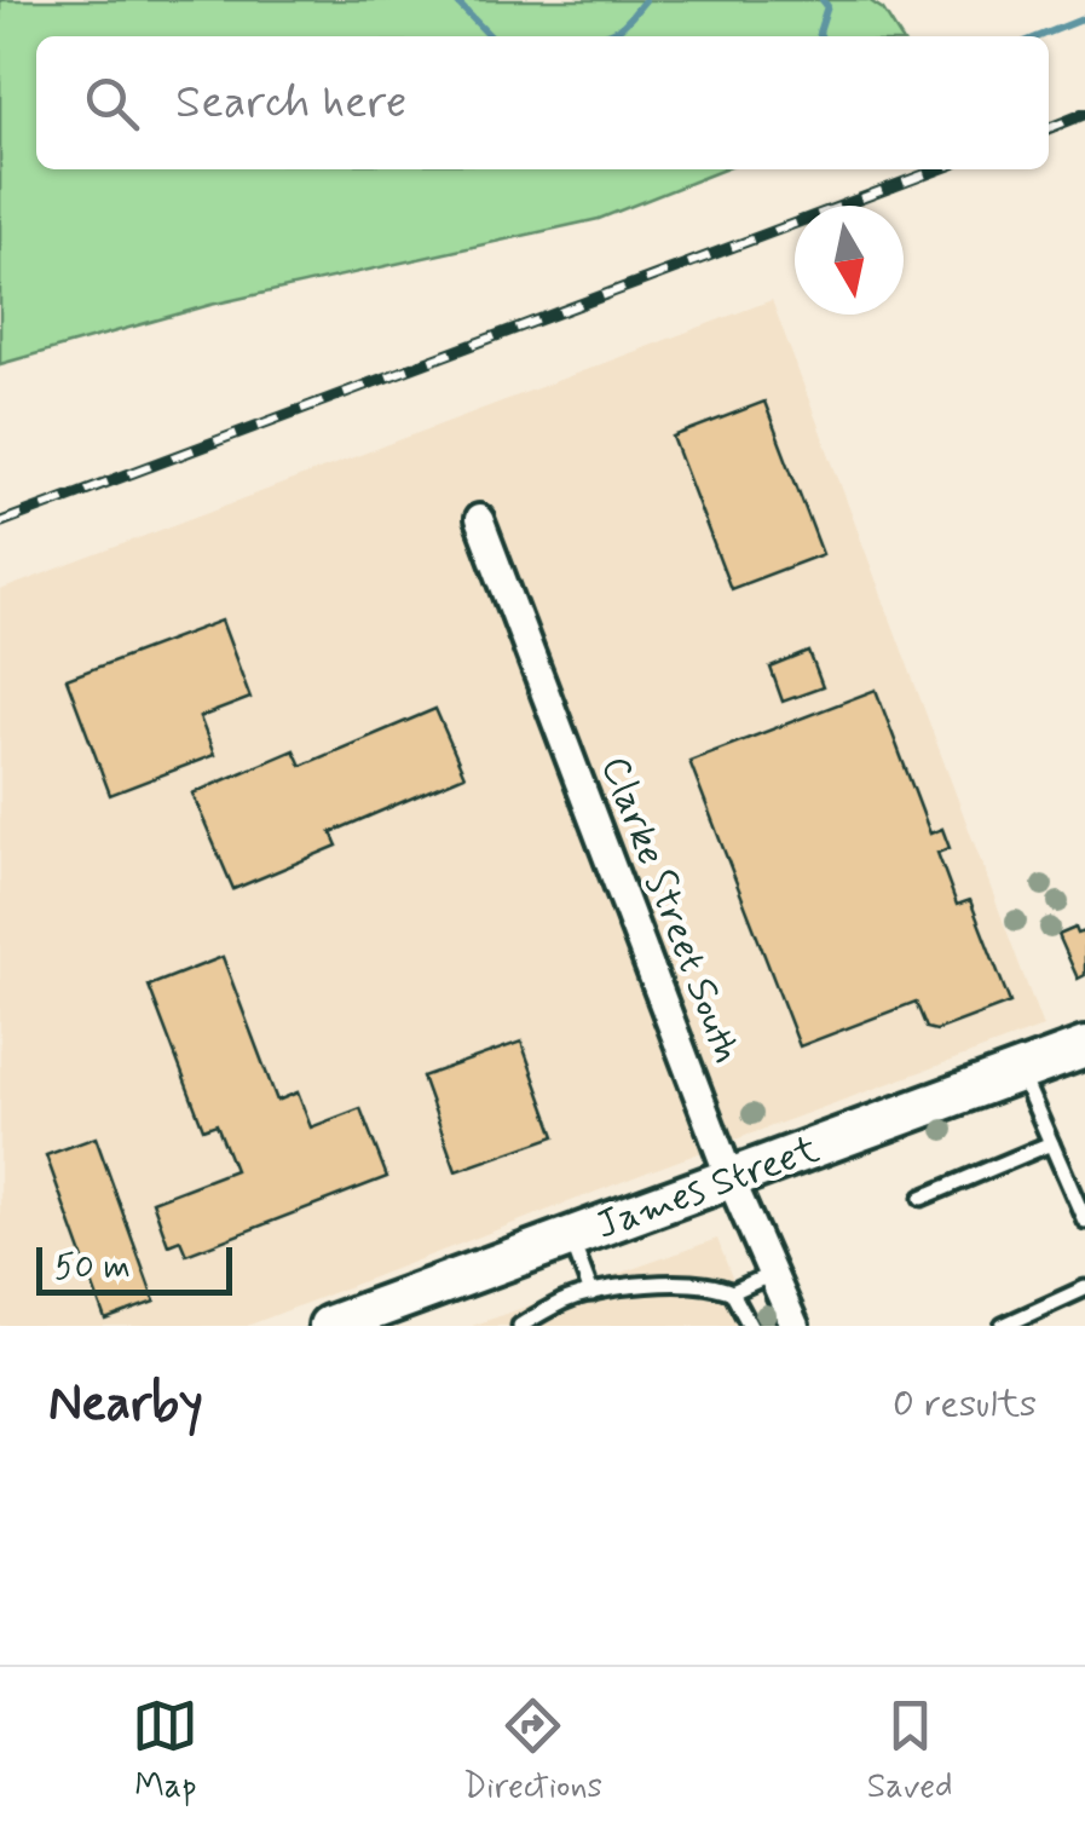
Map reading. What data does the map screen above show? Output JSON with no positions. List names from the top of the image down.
{
  "streets": {
    "street": ["Clarke Street South", "James Street"]
  },
  "crossings": [
    ["Clarke Street South", "James Street"]
  ],
  "scale_bar": "50 m",
  "north": "bottom",
  "page": {
    "search": "Search here",
    "scale": "50 m",
    "heading": ["Nearby", "0 results"],
    "nav": ["Map", "Directions", "Saved"]
  }
}
